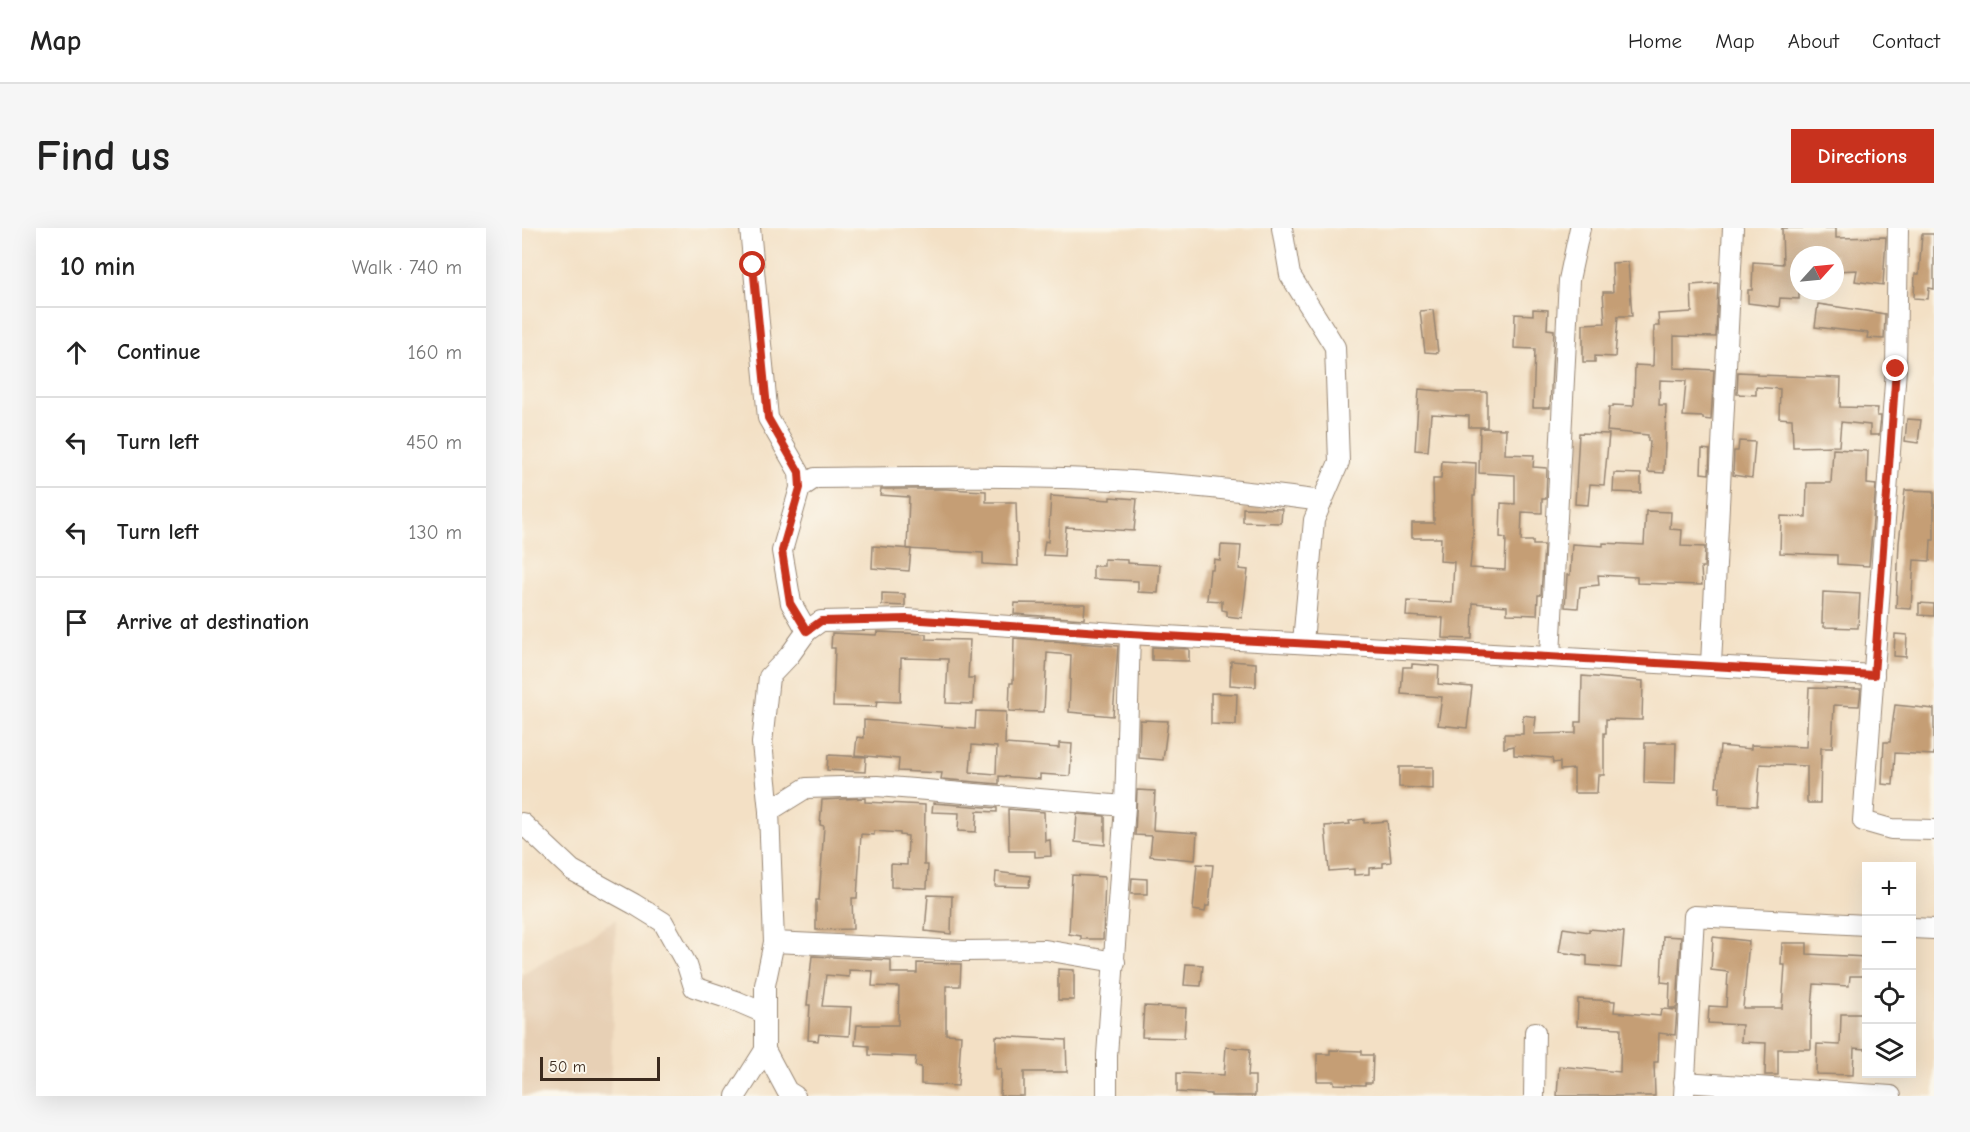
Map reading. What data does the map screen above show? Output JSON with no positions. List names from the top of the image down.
{
  "scale_bar": "50 m",
  "north": "top right",
  "page": {
    "header": "Map",
    "nav": [
      "Home",
      "Map",
      "About",
      "Contact"
    ],
    "buttons": "Directions",
    "title": "Find us",
    "heading": ["10 min", "Walk · 740 m"],
    "list": [
      ["Continue", "160 m"],
      ["Turn left", "450 m"],
      ["Turn left", "130 m"],
      "Arrive at destination"
    ],
    "map_buttons": ["+", "−"],
    "scale": "50 m"
  }
}
